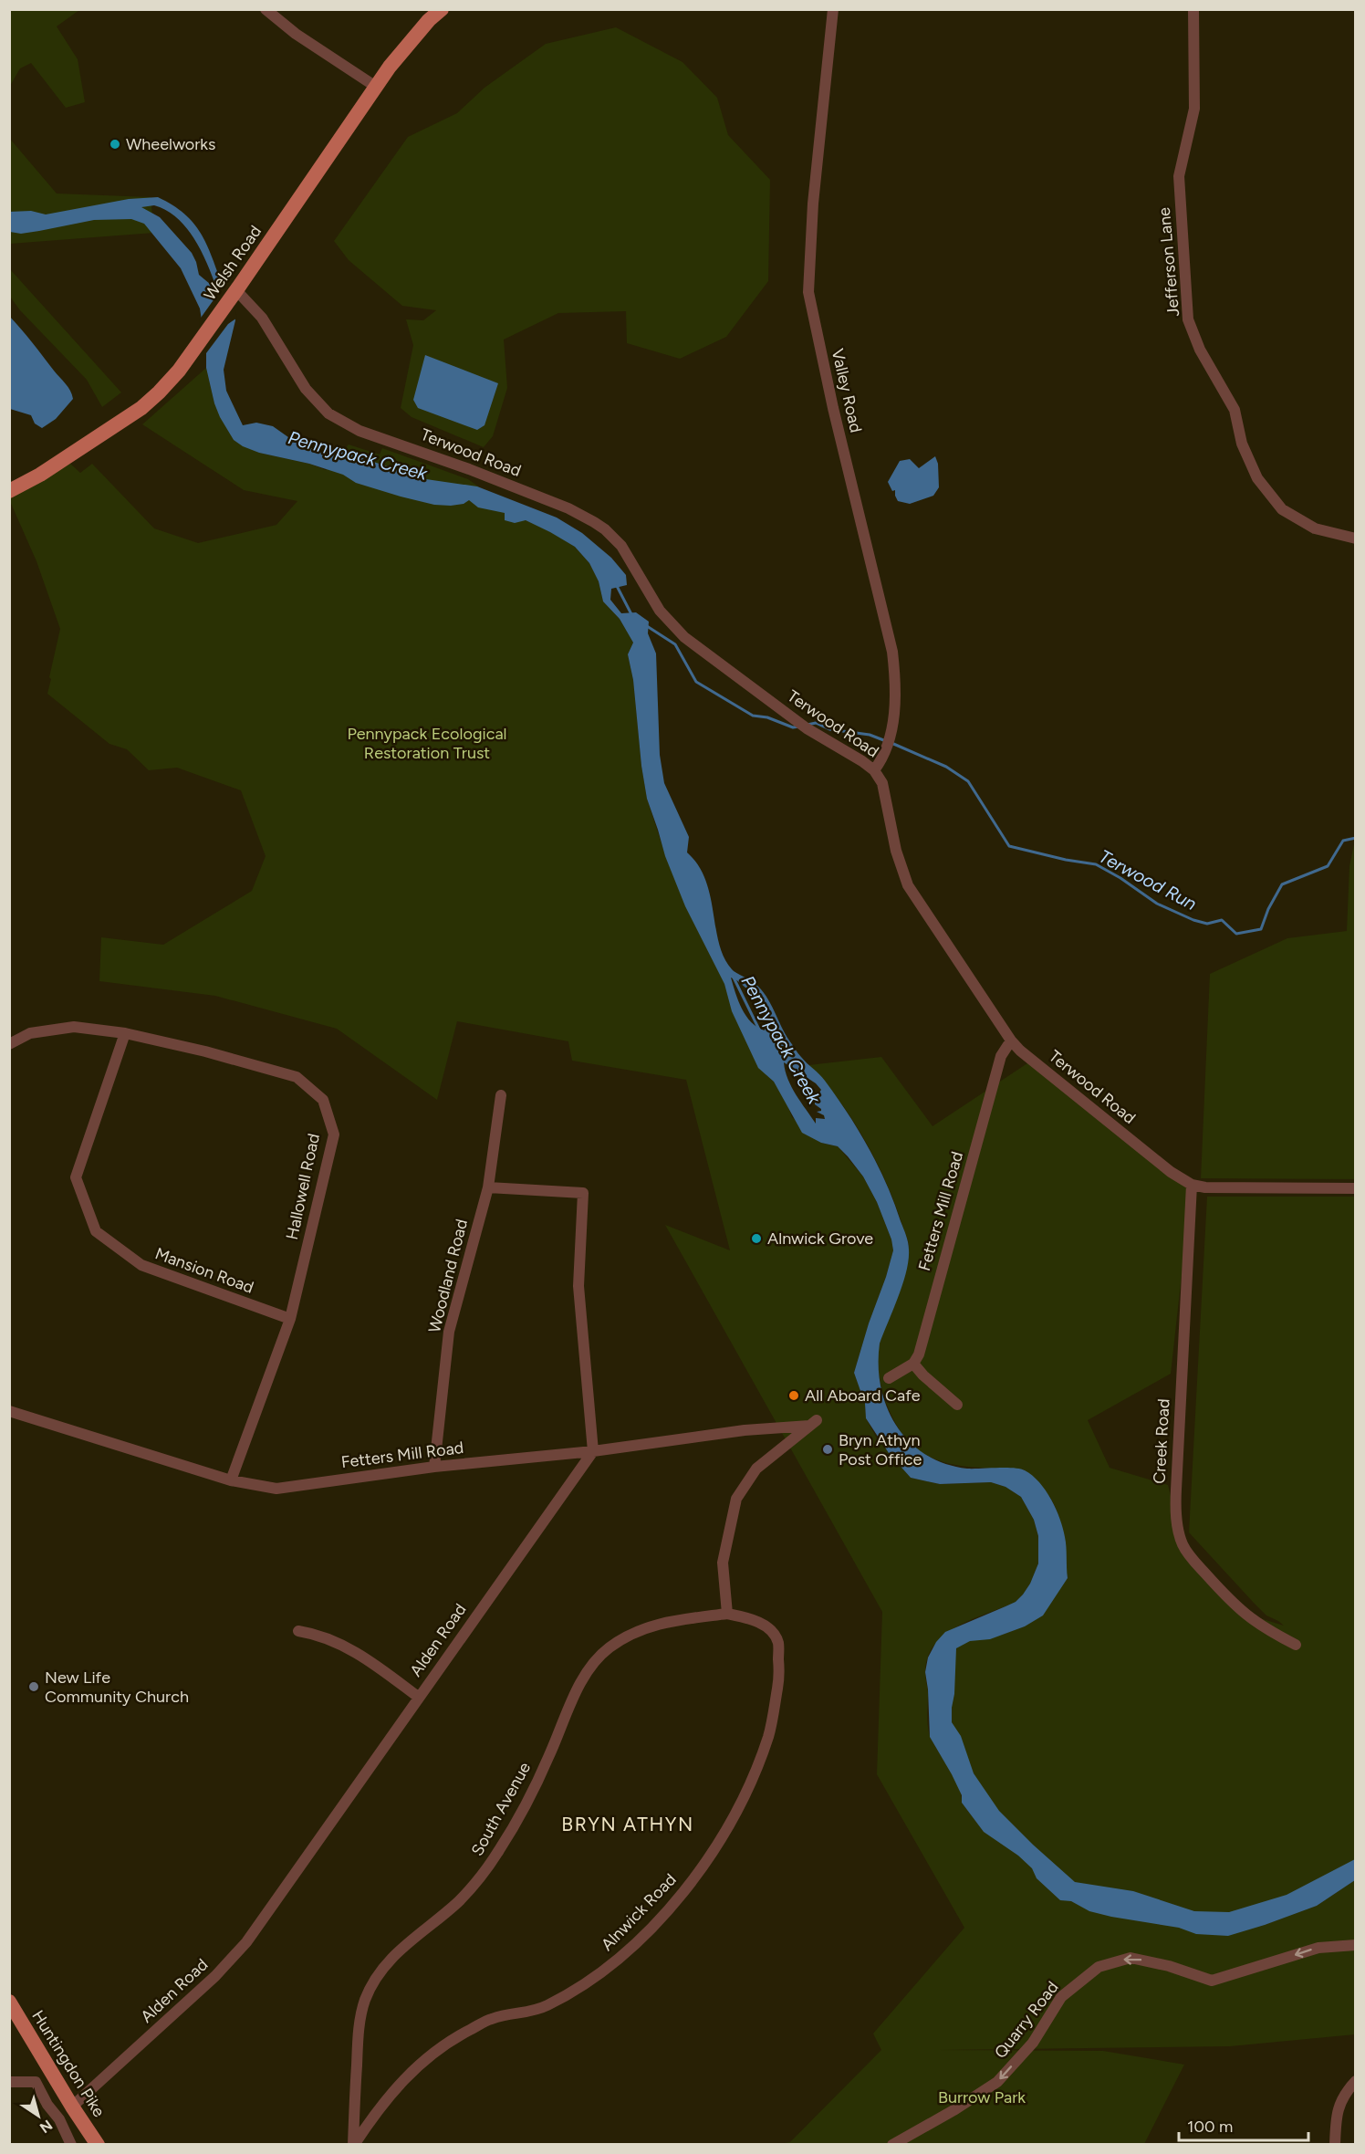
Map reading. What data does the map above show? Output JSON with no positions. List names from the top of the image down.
{
  "streets": {
    "main road": ["Welsh Road", "Huntingdon Pike"],
    "street": [
      "Jefferson Lane",
      "Valley Road",
      "Terwood Road",
      "Hallowell Road",
      "Fetters Mill Road",
      "Mansion Road",
      "Woodland Road",
      "Creek Road",
      "Alden Road",
      "South Avenue",
      "Alnwick Road",
      "Quarry Road"
    ]
  },
  "crossings": [
    ["Welsh Road", "Terwood Road"],
    ["Valley Road", "Terwood Road"],
    ["Terwood Road", "Fetters Mill Road"],
    ["Terwood Road", "Creek Road"],
    ["Hallowell Road", "Fetters Mill Road"],
    ["Hallowell Road", "Mansion Road"],
    ["Fetters Mill Road", "Woodland Road"],
    ["Fetters Mill Road", "Alden Road"],
    ["Fetters Mill Road", "South Avenue"],
    ["Fetters Mill Road", "Alnwick Road"],
    ["Alden Road", "Huntingdon Pike"],
    ["South Avenue", "Alnwick Road"]
  ],
  "one_way": ["Quarry Road"],
  "districts": ["BRYN ATHYN"],
  "water": ["Pennypack Creek", "Terwood Run"],
  "parks": ["Pennypack Ecological Restoration Trust", "Burrow Park"],
  "places": [
    "Wheelworks",
    "Alnwick Grove",
    "All Aboard Cafe",
    "Bryn Athyn Post Office",
    "New Life Community Church"
  ],
  "scale_bar": "100 m",
  "north": "bottom right"
}
